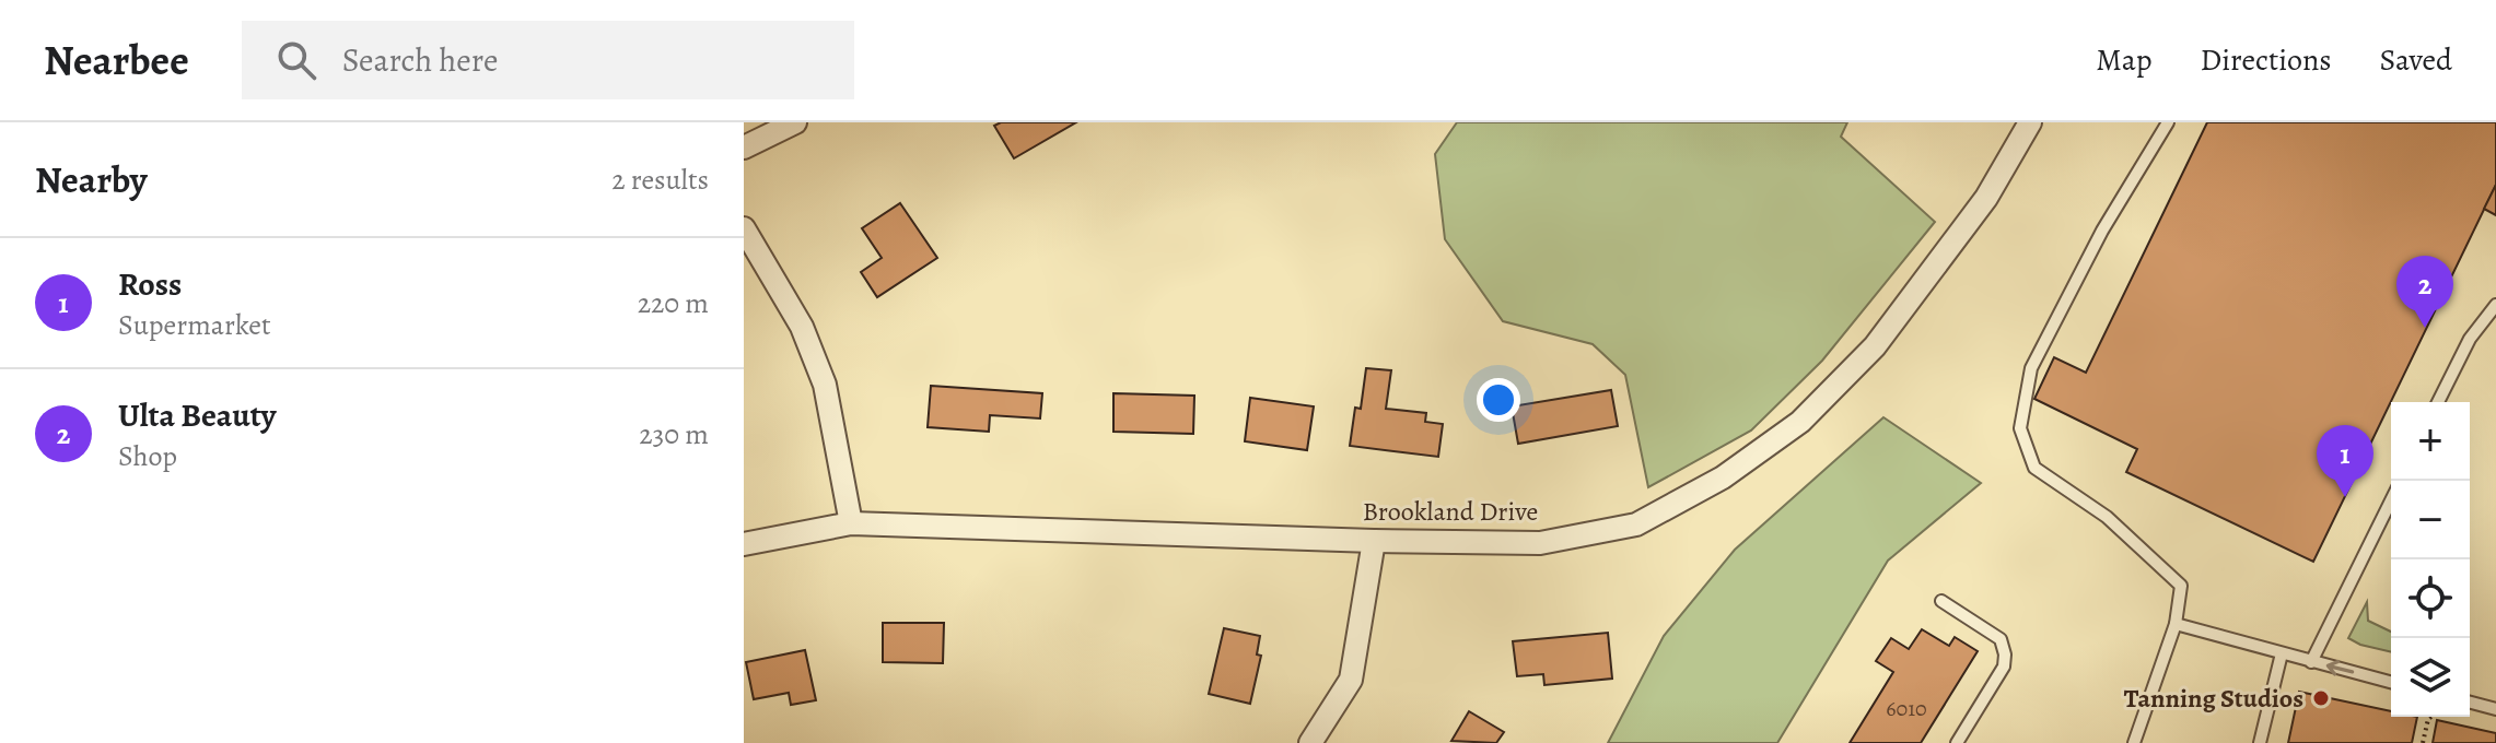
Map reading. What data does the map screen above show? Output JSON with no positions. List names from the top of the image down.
{
  "streets": {
    "street": ["Brookland Drive"]
  },
  "places": ["Tanning Studios"],
  "house_numbers": ["6010"],
  "page": {
    "header": "Nearbee",
    "search": "Search here",
    "nav": ["Map", "Directions", "Saved"],
    "heading": ["Nearby", "2 results"],
    "list": [
      {
        "mark": "1",
        "name": "Ross",
        "note": "Supermarket",
        "value": "220 m"
      },
      {
        "mark": "2",
        "name": "Ulta Beauty",
        "note": "Shop",
        "value": "230 m"
      }
    ],
    "pins": ["2", "1"],
    "map_buttons": ["+", "−"]
  }
}
